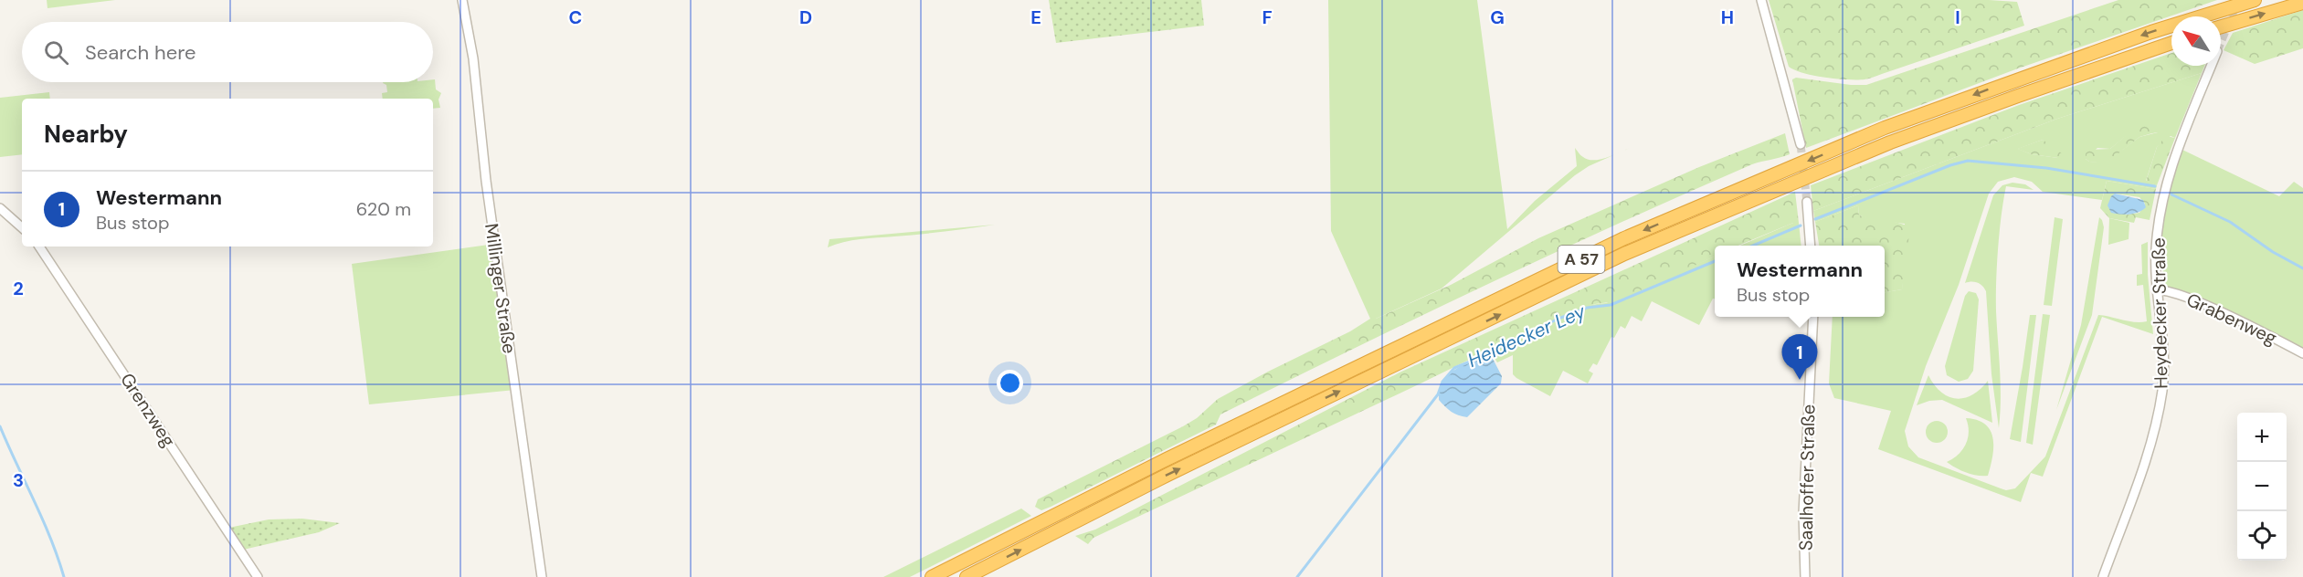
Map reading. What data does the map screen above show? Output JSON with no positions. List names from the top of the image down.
{
  "streets": {
    "highway": ["A 57"],
    "street": [
      "Millinger Straße",
      "Heydecker Straße",
      "Grabenweg",
      "Grenzweg",
      "Saalhoffer Straße"
    ]
  },
  "crossings": [
    ["Heydecker Straße", "Grabenweg"]
  ],
  "water": ["Heidecker Ley"],
  "north": "top left",
  "page": {
    "search": "Search here",
    "heading": "Nearby",
    "list": [
      {
        "mark": "1",
        "name": "Westermann",
        "note": "Bus stop",
        "value": "620 m"
      }
    ],
    "popup": ["Westermann", "Bus stop"],
    "pins": "1",
    "map_buttons": ["+", "−"]
  },
  "grid": {
    "columns": [
      "C",
      "D",
      "E",
      "F",
      "G",
      "H",
      "I"
    ],
    "rows": ["2", "3"]
  }
}
